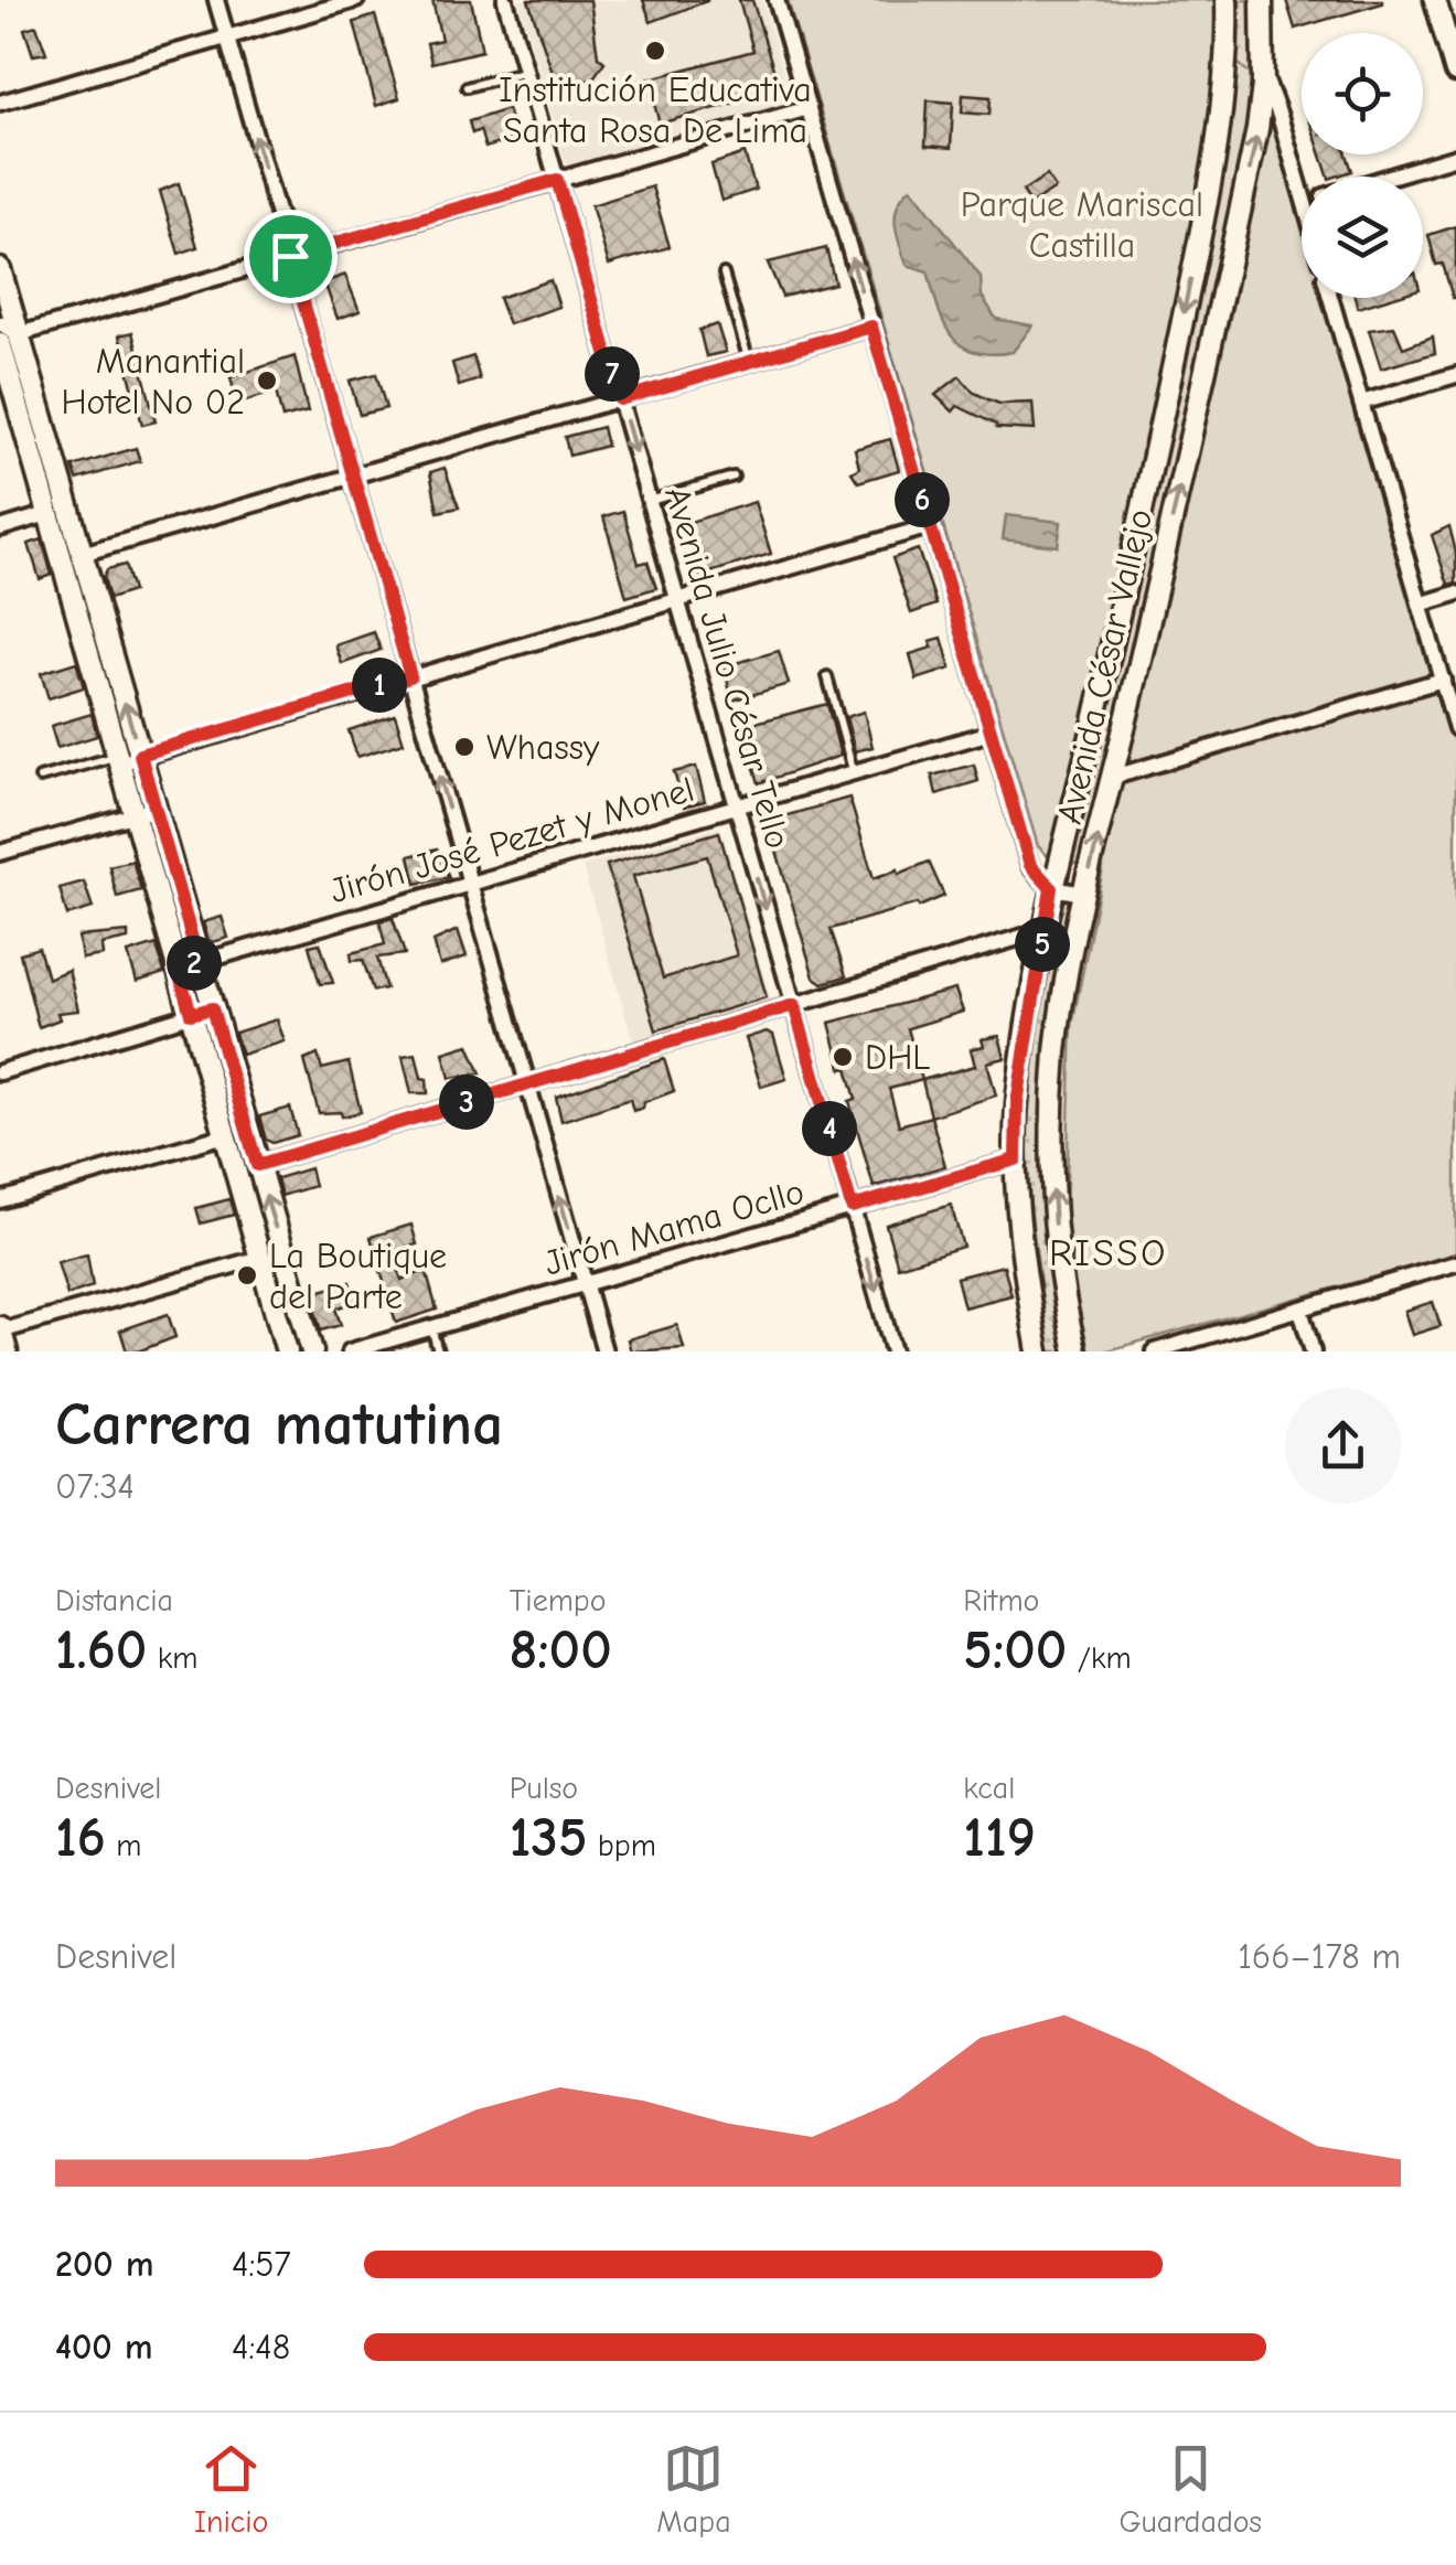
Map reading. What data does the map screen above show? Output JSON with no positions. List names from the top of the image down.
{
  "streets": {
    "main road": ["Avenida César Vallejo"],
    "street": ["Avenida Julio César Tello", "Jirón José Pezet y Monel", "Jirón Mama Ocllo"]
  },
  "crossings": [
    ["Avenida César Vallejo", "Jirón Mama Ocllo"],
    ["Avenida Julio César Tello", "Jirón José Pezet y Monel"],
    ["Avenida Julio César Tello", "Jirón Mama Ocllo"]
  ],
  "districts": ["RISSO"],
  "parks": ["Parque Mariscal Castilla"],
  "places": [
    "Institución Educativa Santa Rosa De Lima",
    "Manantial Hotel No 02",
    "Whassy",
    "DHL",
    "La Boutique del Parte"
  ],
  "page": {
    "pins": [
      "7",
      "6",
      "1",
      "5",
      "2",
      "3",
      "4"
    ],
    "heading": ["Carrera matutina", "07:34"],
    "stats": [
      ["Distancia", "1.60 km"],
      ["Tiempo", "8:00"],
      ["Ritmo", "5:00 /km"],
      ["Desnivel", "16 m"],
      ["Pulso", "135 bpm"],
      ["kcal", "119"]
    ],
    "chart": ["Desnivel", "166–178 m"],
    "list": [
      {
        "name": "200 m",
        "note": "4:57"
      },
      {
        "name": "400 m",
        "note": "4:48"
      }
    ],
    "tabs": ["Inicio", "Mapa", "Guardados"]
  }
}
